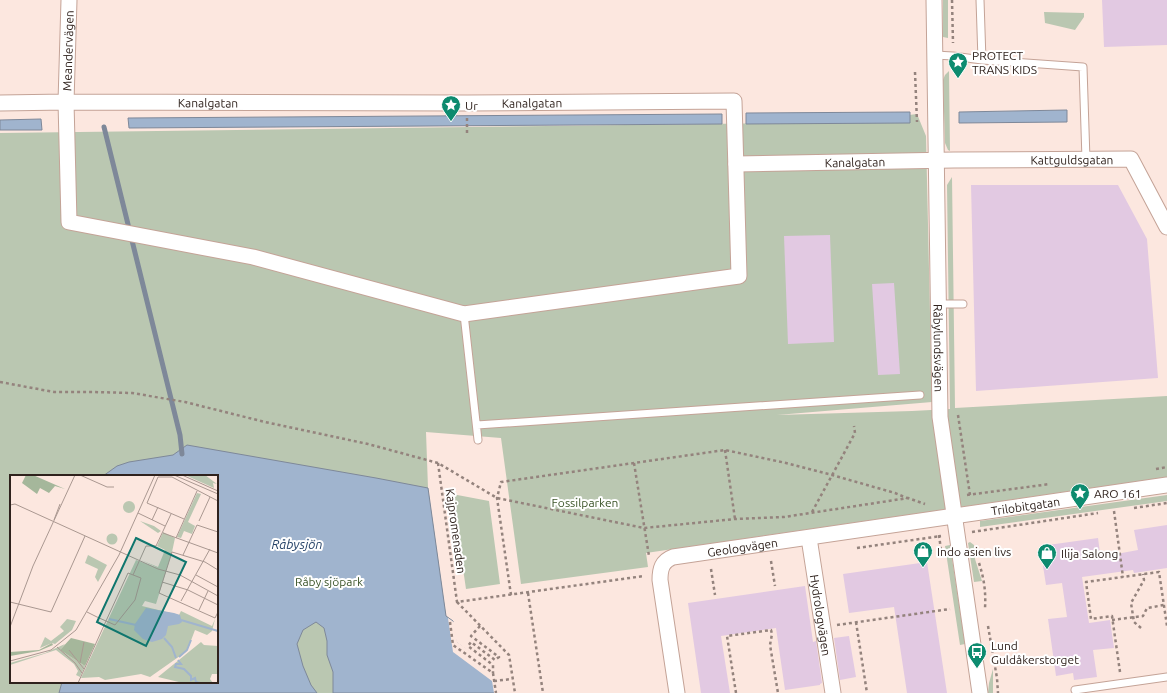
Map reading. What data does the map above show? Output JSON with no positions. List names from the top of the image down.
{
  "streets": {
    "street": [
      "Meandervägen",
      "Kanalgatan",
      "Kattguldsgatan",
      "Råbylundsvägen",
      "Trilobitgatan",
      "Geologvägen",
      "Hydrologvägen"
    ],
    "path": ["Kajpromenaden"]
  },
  "crossings": [
    ["Meandervägen", "Kanalgatan"],
    ["Kanalgatan", "Kattguldsgatan"],
    ["Kanalgatan", "Råbylundsvägen"],
    ["Kattguldsgatan", "Råbylundsvägen"],
    ["Råbylundsvägen", "Trilobitgatan"],
    ["Råbylundsvägen", "Geologvägen"],
    ["Trilobitgatan", "Geologvägen"],
    ["Geologvägen", "Hydrologvägen"]
  ],
  "water": ["Råbysjön"],
  "parks": ["Fossilparken", "Råby sjöpark"],
  "places": {
    "place": ["PROTECT TRANS KIDS", "Ur", "ARO 161"],
    "shop": ["Indo asien livs", "Ilija Salong"],
    "bus stop": ["Lund Guldåkerstorget"]
  }
}
